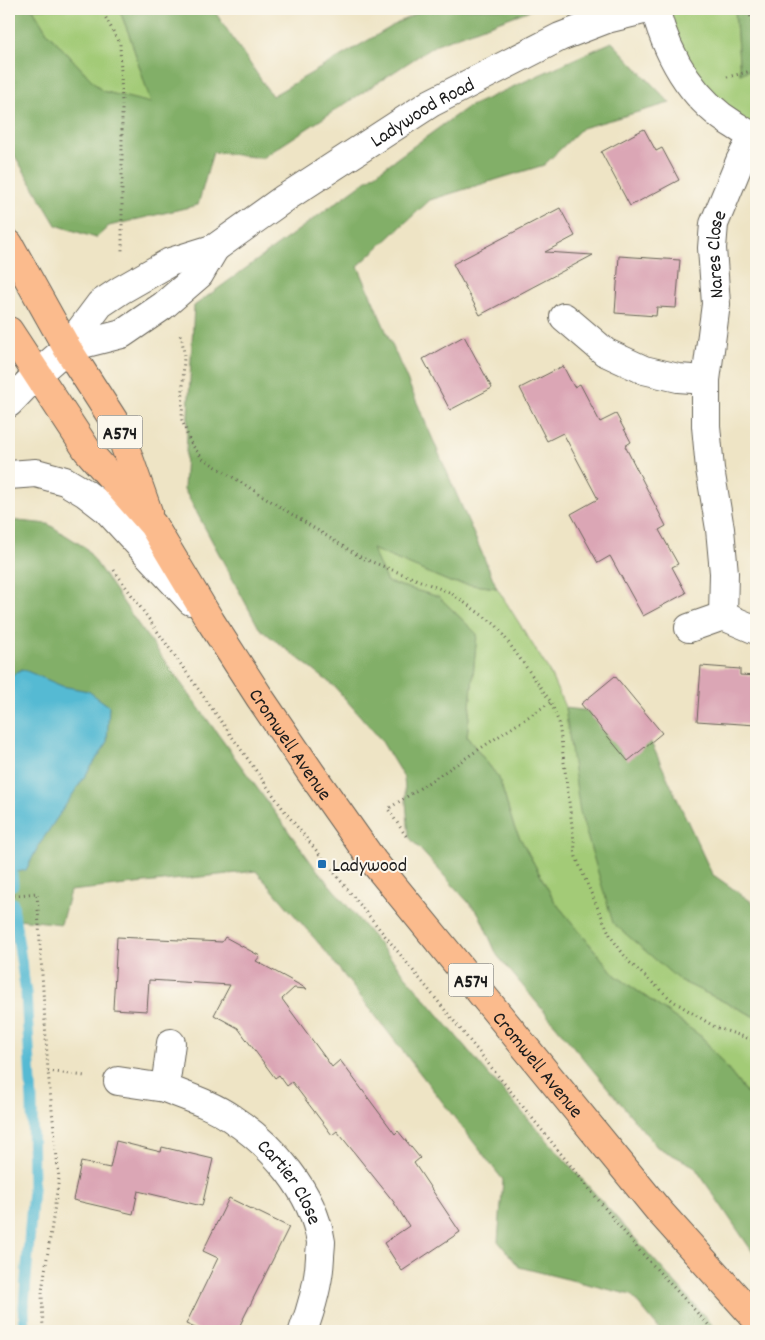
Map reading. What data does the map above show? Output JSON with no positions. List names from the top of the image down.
{
  "streets": {
    "main road": ["A574", "Cromwell Avenue"],
    "street": ["Ladywood Road", "Nares Close", "Cartier Close"]
  },
  "crossings": [
    ["Ladywood Road", "Cromwell Avenue"]
  ],
  "places": {
    "transit": ["Ladywood"]
  }
}
